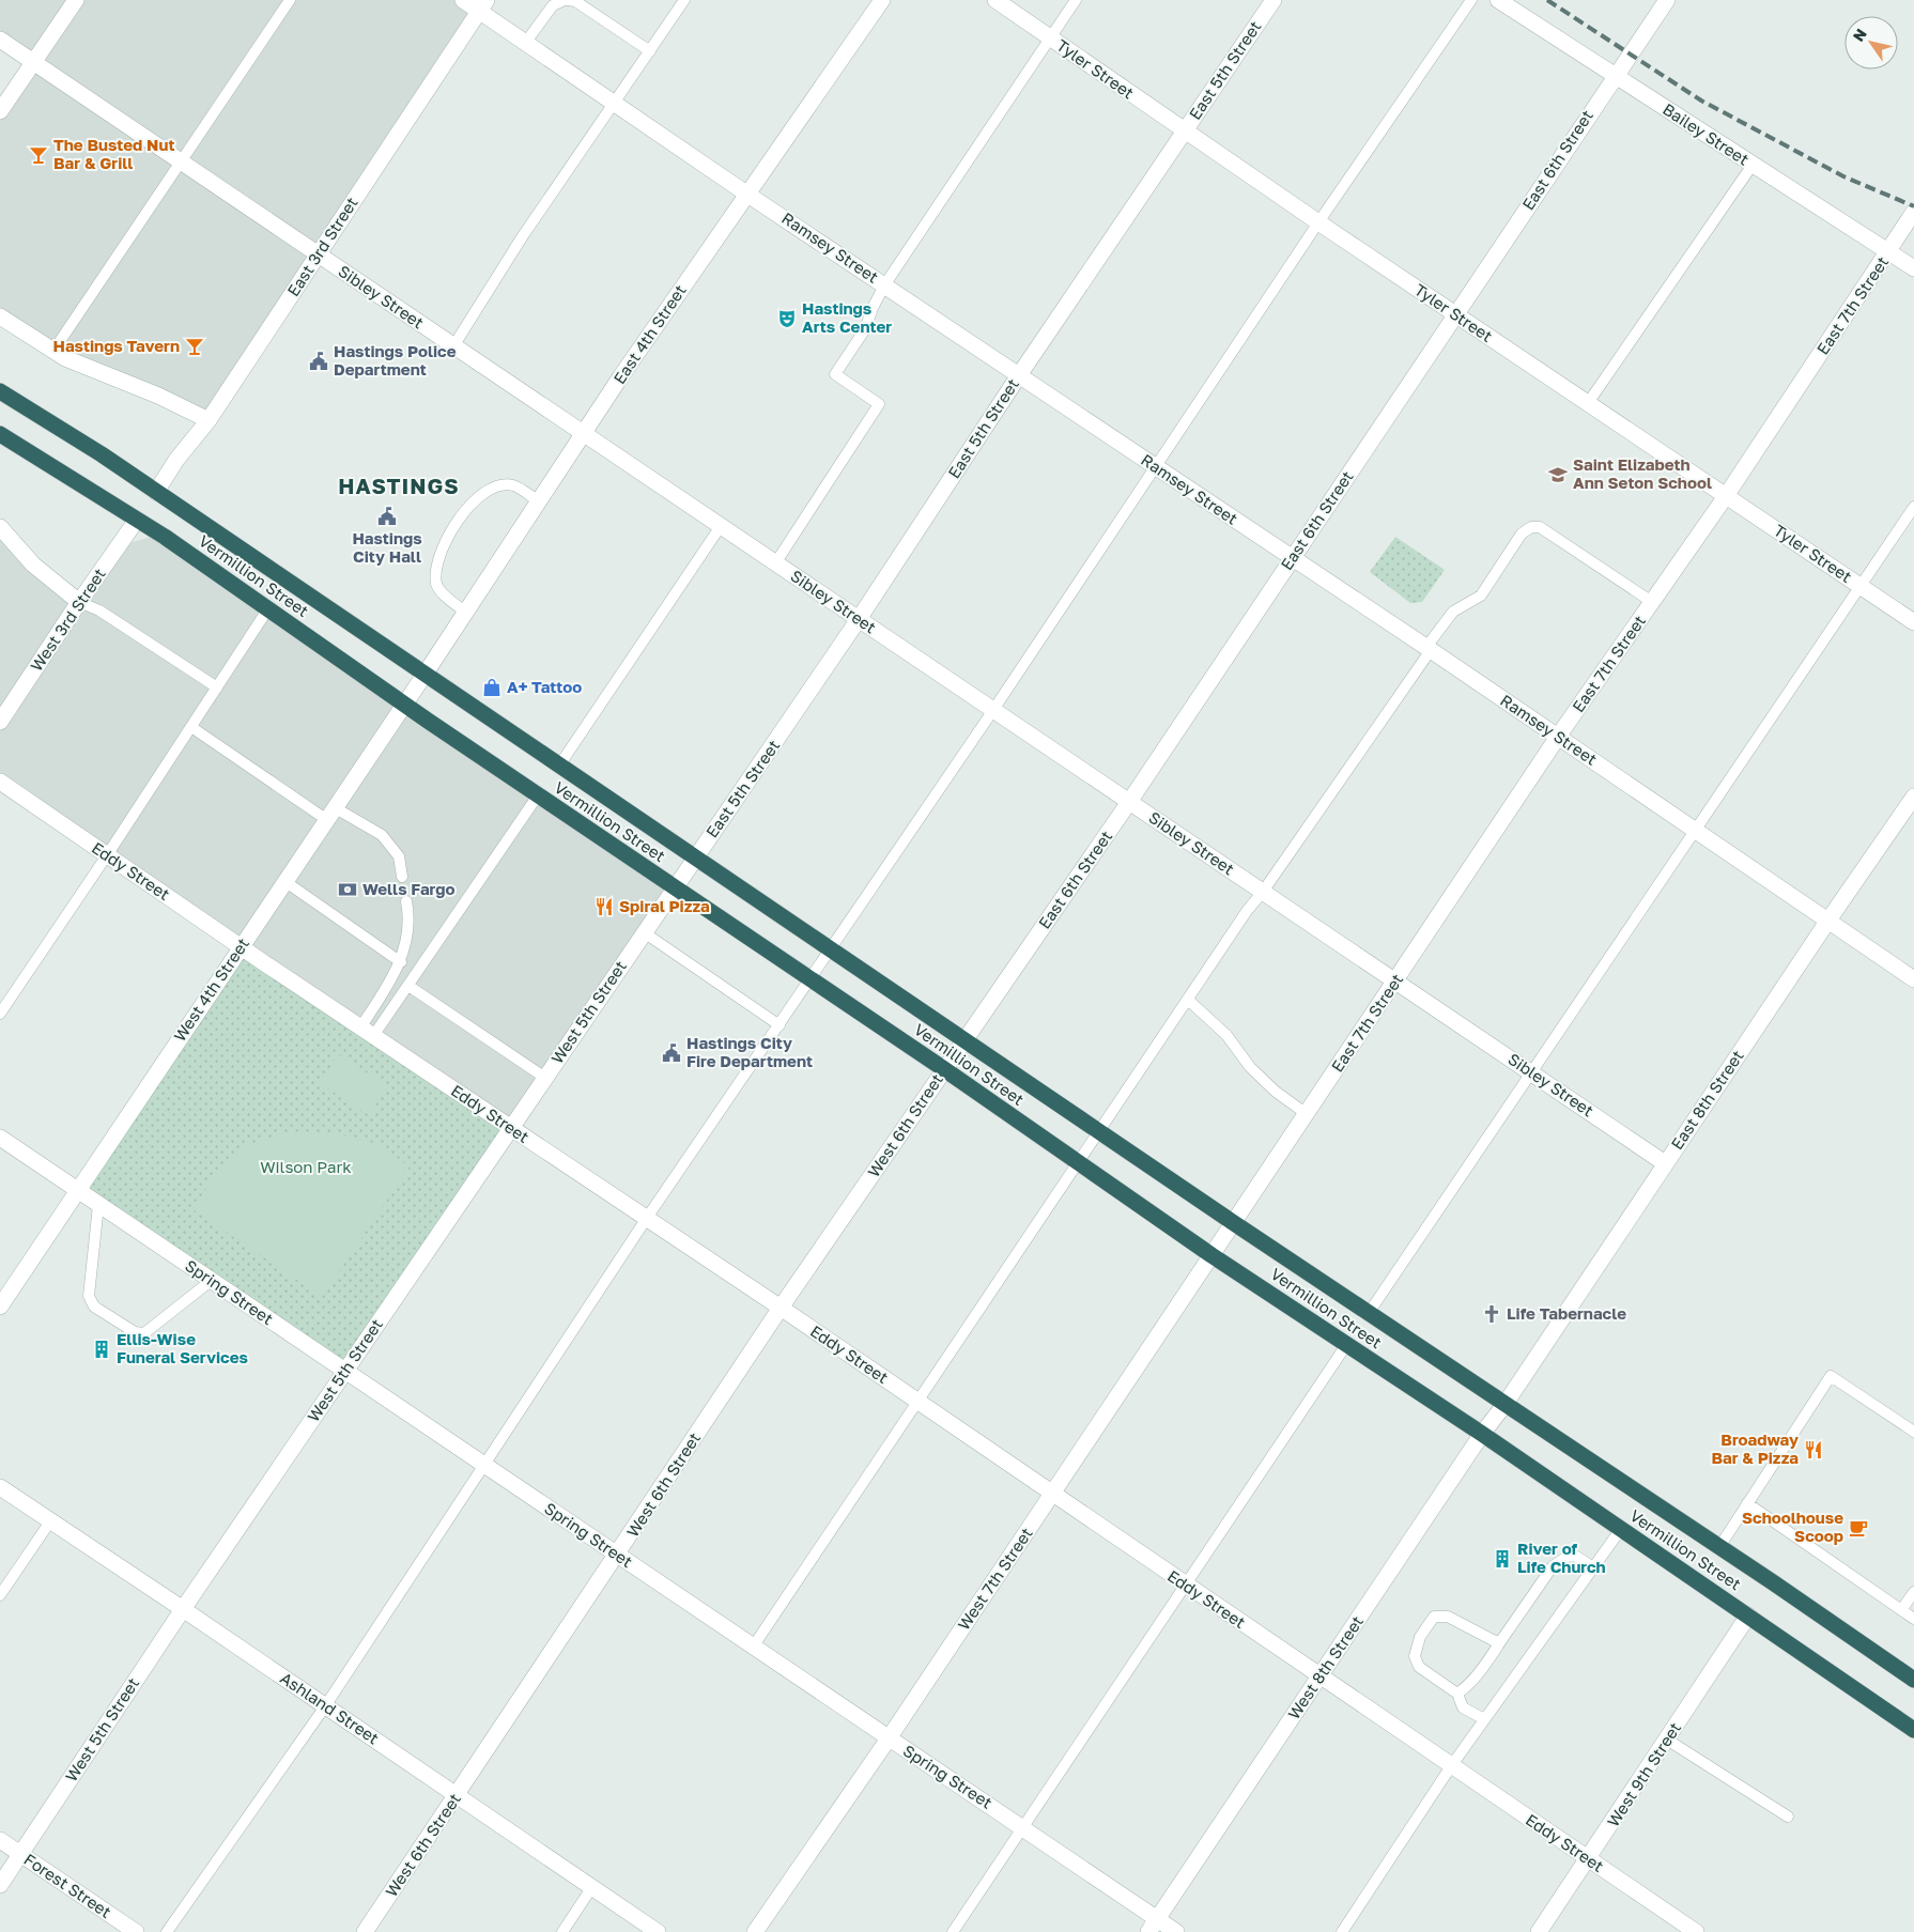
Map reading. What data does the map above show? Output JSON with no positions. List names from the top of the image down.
{
  "streets": {
    "highway": ["Vermillion Street"],
    "street": [
      "Tyler Street",
      "East 5th Street",
      "Bailey Street",
      "East 6th Street",
      "East 3rd Street",
      "Ramsey Street",
      "Sibley Street",
      "East 7th Street",
      "East 4th Street",
      "West 3rd Street",
      "Eddy Street",
      "West 4th Street",
      "West 5th Street",
      "East 8th Street",
      "West 6th Street",
      "Spring Street",
      "West 7th Street",
      "West 8th Street",
      "Ashland Street",
      "West 9th Street",
      "Forest Street"
    ]
  },
  "crossings": [
    ["Tyler Street", "East 5th Street"],
    ["Tyler Street", "East 6th Street"],
    ["Tyler Street", "East 7th Street"],
    ["East 5th Street", "Ramsey Street"],
    ["East 5th Street", "Sibley Street"],
    ["East 5th Street", "Vermillion Street"],
    ["East 5th Street", "West 5th Street"],
    ["Bailey Street", "East 6th Street"],
    ["Bailey Street", "East 7th Street"],
    ["East 6th Street", "Ramsey Street"],
    ["East 6th Street", "Sibley Street"],
    ["East 6th Street", "Vermillion Street"],
    ["East 6th Street", "West 6th Street"],
    ["East 3rd Street", "Ramsey Street"],
    ["East 3rd Street", "Sibley Street"],
    ["East 3rd Street", "Vermillion Street"],
    ["Ramsey Street", "East 7th Street"],
    ["Ramsey Street", "East 4th Street"],
    ["Ramsey Street", "East 8th Street"],
    ["Sibley Street", "East 7th Street"],
    ["Sibley Street", "East 4th Street"],
    ["Sibley Street", "East 8th Street"],
    ["East 7th Street", "Vermillion Street"],
    ["East 7th Street", "West 7th Street"],
    ["East 4th Street", "Vermillion Street"],
    ["East 4th Street", "West 4th Street"],
    ["Vermillion Street", "West 3rd Street"],
    ["Vermillion Street", "West 4th Street"],
    ["Vermillion Street", "West 5th Street"],
    ["Vermillion Street", "East 8th Street"],
    ["Vermillion Street", "West 6th Street"],
    ["Vermillion Street", "West 7th Street"],
    ["Vermillion Street", "West 8th Street"],
    ["Vermillion Street", "West 9th Street"],
    ["Eddy Street", "West 4th Street"],
    ["Eddy Street", "West 5th Street"],
    ["Eddy Street", "West 6th Street"],
    ["Eddy Street", "West 7th Street"],
    ["Eddy Street", "West 8th Street"],
    ["Eddy Street", "West 9th Street"],
    ["West 4th Street", "Spring Street"],
    ["West 5th Street", "Spring Street"],
    ["West 5th Street", "Ashland Street"],
    ["West 5th Street", "Forest Street"],
    ["East 8th Street", "West 8th Street"],
    ["West 6th Street", "Spring Street"],
    ["West 6th Street", "Ashland Street"],
    ["Spring Street", "West 7th Street"],
    ["Spring Street", "West 8th Street"]
  ],
  "districts": ["HASTINGS"],
  "parks": ["Wilson Park"],
  "places": {
    "bar": ["The Busted Nut Bar & Grill", "Hastings Tavern"],
    "theatre": ["Hastings Arts Center"],
    "public building": ["Hastings Police Department", "Hastings City Hall", "Hastings City Fire Department"],
    "school or university": ["Saint Elizabeth Ann Seton School"],
    "shop": ["A+ Tattoo"],
    "bank": ["Wells Fargo"],
    "restaurant": ["Spiral Pizza", "Broadway Bar & Pizza"],
    "church": ["Life Tabernacle"],
    "building": ["Ellis-Wise Funeral Services", "River of Life Church"],
    "cafe": ["Schoolhouse Scoop"]
  },
  "north": "top left"
}
